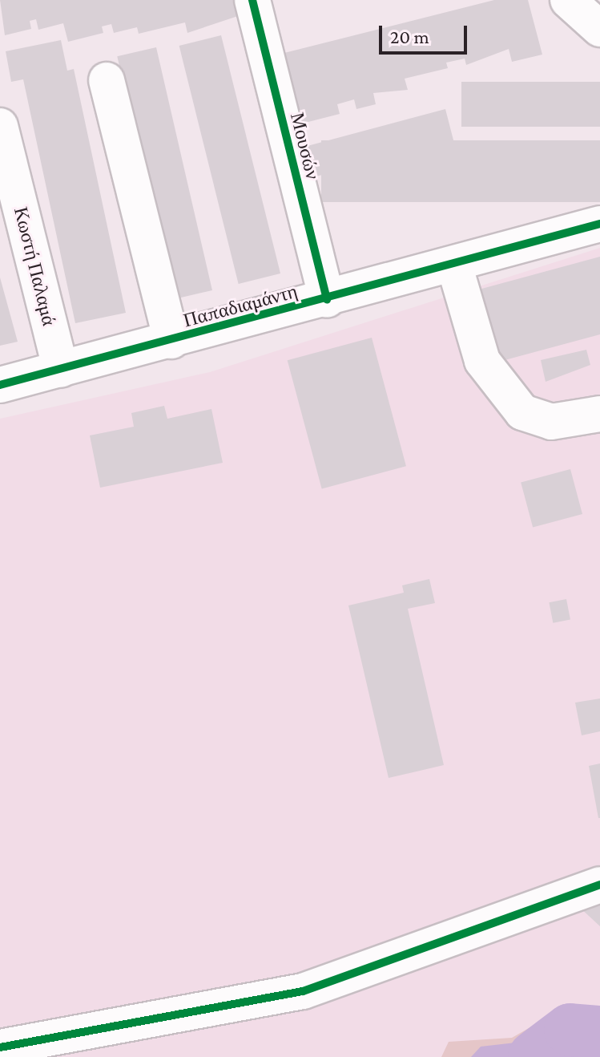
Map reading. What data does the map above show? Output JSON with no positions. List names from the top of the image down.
{
  "streets": {
    "street": ["Μουσών", "Κωστή Παλαμά", "Παπαδιαμάντη"]
  },
  "crossings": [
    ["Μουσών", "Παπαδιαμάντη"],
    ["Κωστή Παλαμά", "Παπαδιαμάντη"]
  ],
  "scale_bar": "20 m"
}
